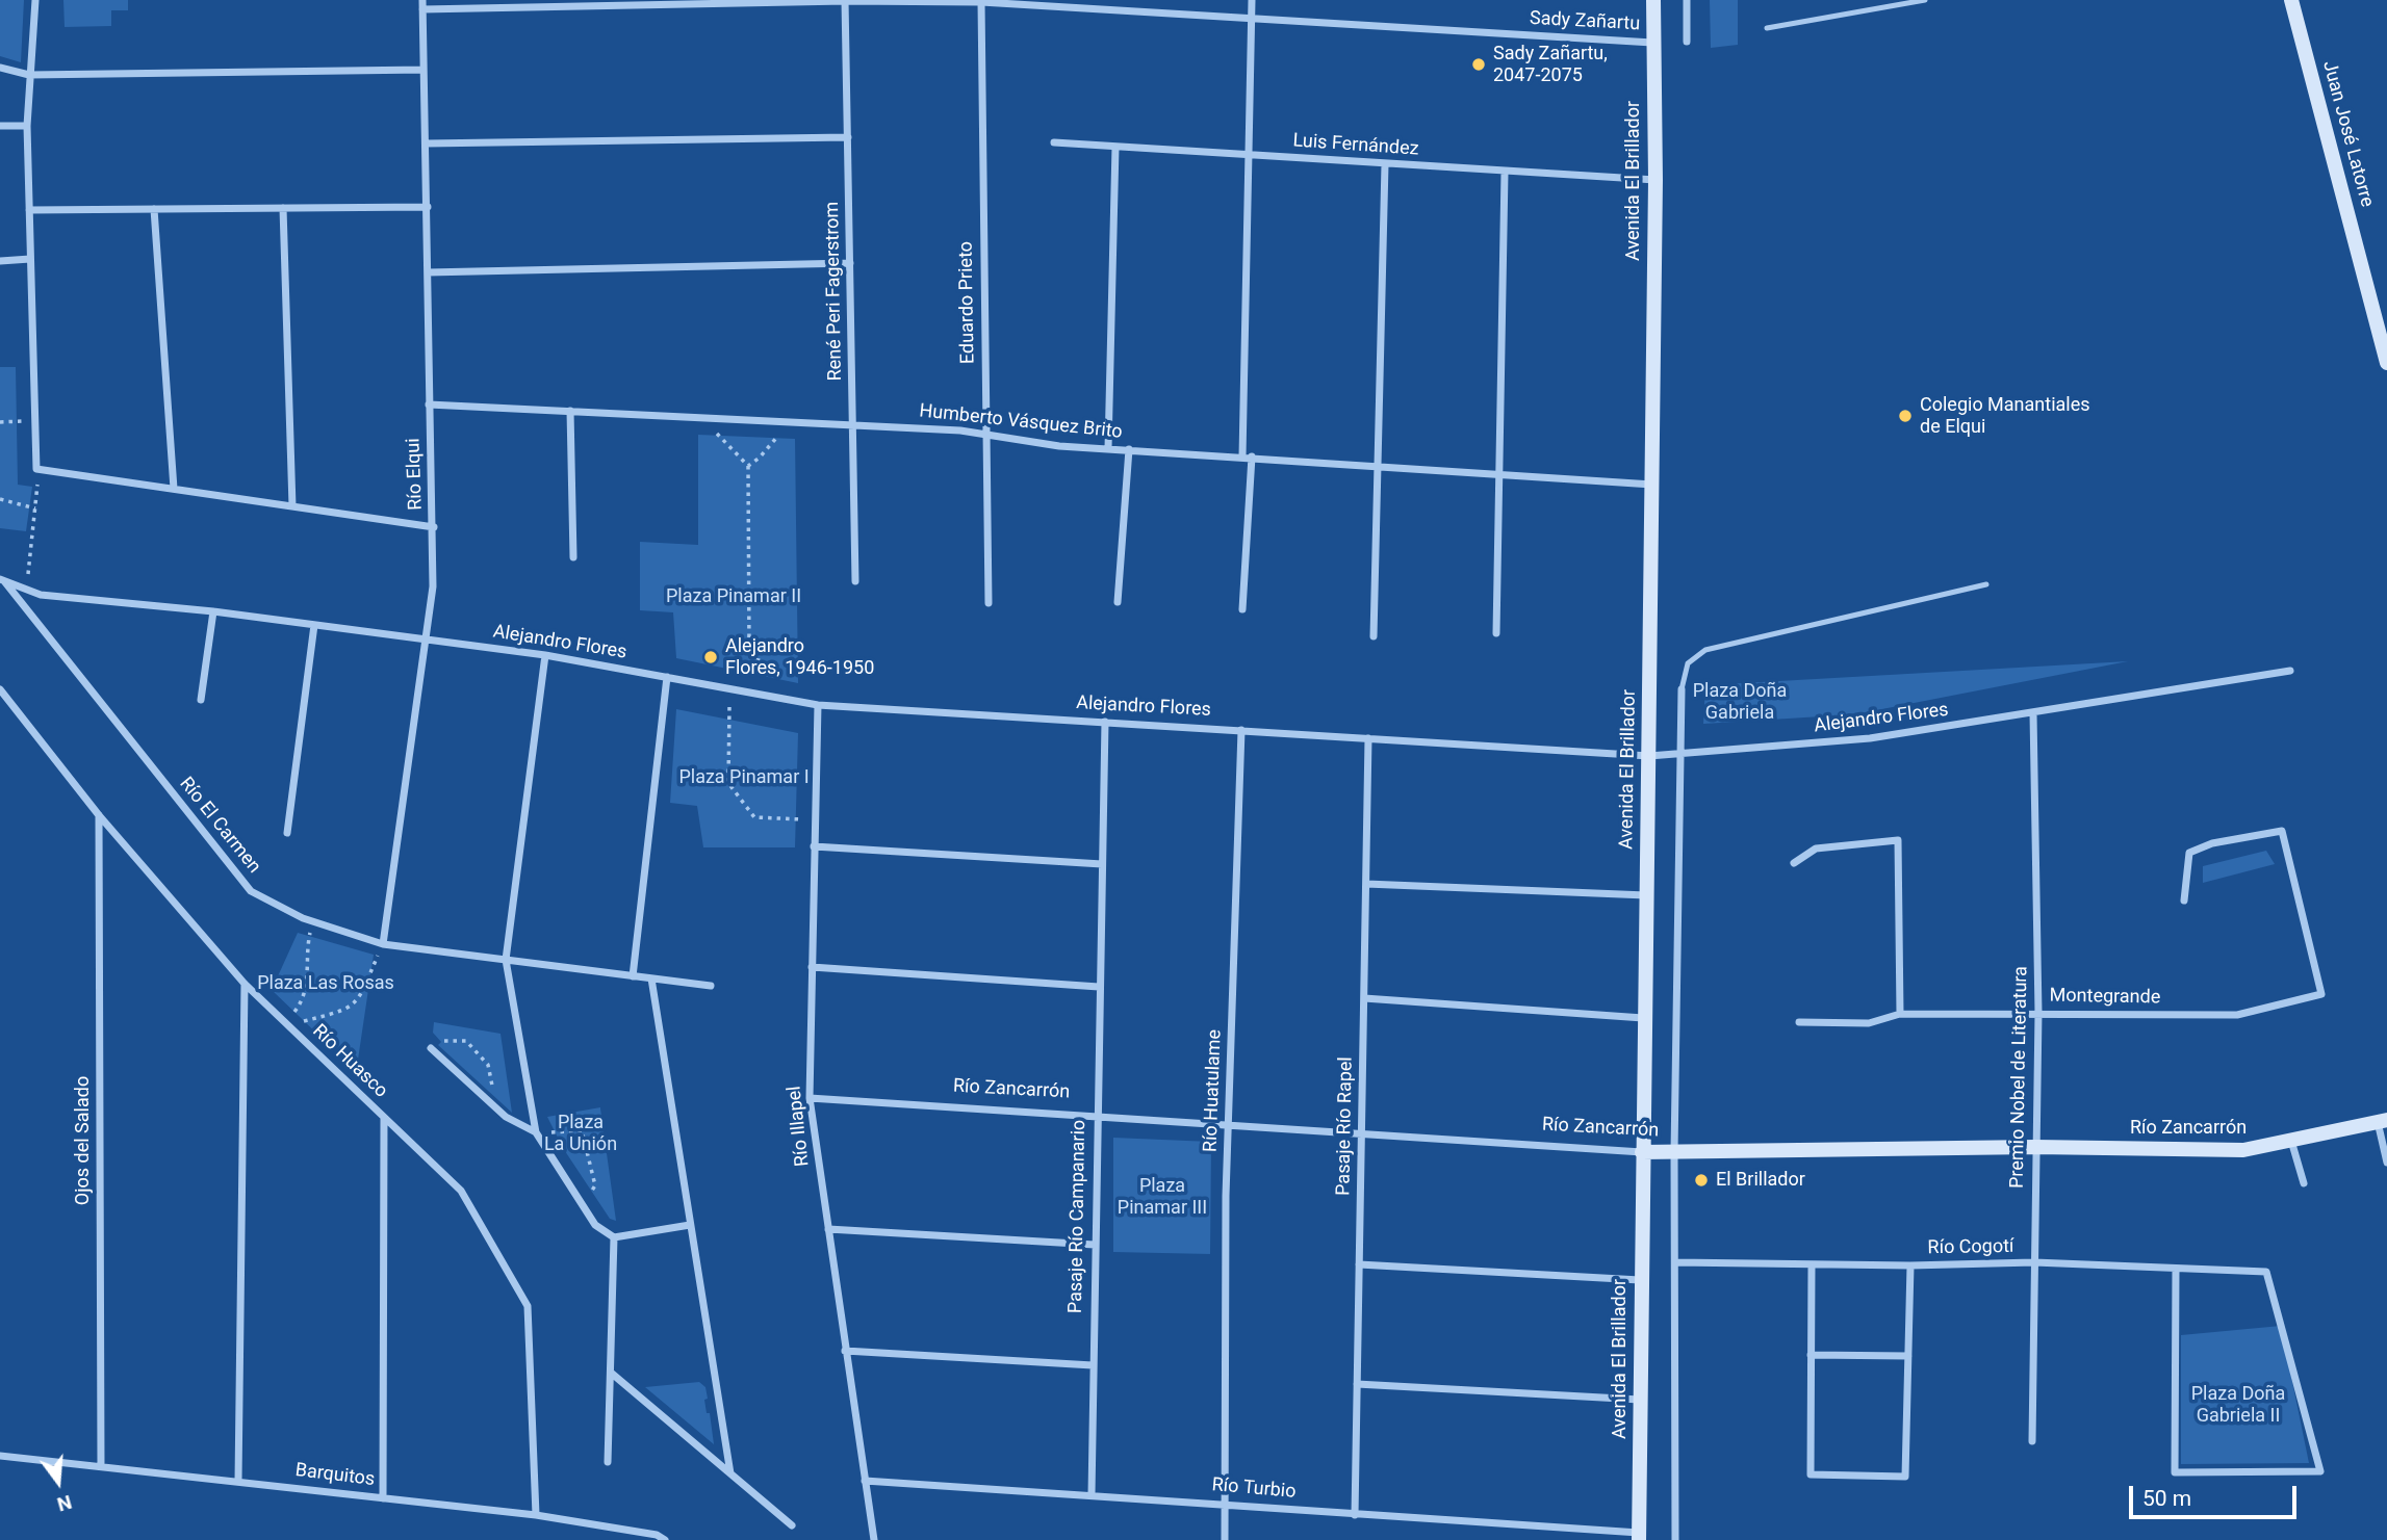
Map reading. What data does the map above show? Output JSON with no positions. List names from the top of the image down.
{
  "streets": {
    "street": [
      "Sady Zañartu",
      "Juan José Latorre",
      "Luis Fernández",
      "Avenida El Brillador",
      "René Peri Fagerstrom",
      "Eduardo Prieto",
      "Humberto Vásquez Brito",
      "Río Elqui",
      "Alejandro Flores",
      "Río El Carmen",
      "Montegrande",
      "Río Huasco",
      "Premio Nobel de Literatura",
      "Río Zancarrón",
      "Río Huatulame",
      "Río Illapel",
      "Pasaje Río Rapel",
      "Ojos del Salado",
      "Pasaje Río Campanario",
      "Río Cogotí",
      "Barquitos",
      "Río Turbio"
    ]
  },
  "crossings": [
    ["Sady Zañartu", "Avenida El Brillador"],
    ["Sady Zañartu", "René Peri Fagerstrom"],
    ["Sady Zañartu", "Eduardo Prieto"],
    ["Sady Zañartu", "Río Elqui"],
    ["Luis Fernández", "Avenida El Brillador"],
    ["Avenida El Brillador", "Humberto Vásquez Brito"],
    ["Avenida El Brillador", "Alejandro Flores"],
    ["Avenida El Brillador", "Río Zancarrón"],
    ["Avenida El Brillador", "Río Turbio"],
    ["René Peri Fagerstrom", "Humberto Vásquez Brito"],
    ["Eduardo Prieto", "Humberto Vásquez Brito"],
    ["Humberto Vásquez Brito", "Río Elqui"],
    ["Río Elqui", "Alejandro Flores"],
    ["Río Elqui", "Río El Carmen"],
    ["Alejandro Flores", "Río El Carmen"],
    ["Alejandro Flores", "Premio Nobel de Literatura"],
    ["Alejandro Flores", "Río Huatulame"],
    ["Alejandro Flores", "Río Illapel"],
    ["Alejandro Flores", "Pasaje Río Rapel"],
    ["Alejandro Flores", "Pasaje Río Campanario"],
    ["Montegrande", "Premio Nobel de Literatura"],
    ["Río Huasco", "Ojos del Salado"],
    ["Río Huasco", "Barquitos"],
    ["Premio Nobel de Literatura", "Río Zancarrón"],
    ["Premio Nobel de Literatura", "Río Cogotí"],
    ["Río Zancarrón", "Río Huatulame"],
    ["Río Zancarrón", "Río Illapel"],
    ["Río Zancarrón", "Pasaje Río Rapel"],
    ["Río Zancarrón", "Pasaje Río Campanario"],
    ["Río Huatulame", "Río Turbio"],
    ["Río Illapel", "Río Turbio"],
    ["Pasaje Río Rapel", "Río Turbio"],
    ["Ojos del Salado", "Barquitos"],
    ["Pasaje Río Campanario", "Río Turbio"]
  ],
  "parks": [
    "Plaza Pinamar II",
    "Plaza Doña Gabriela",
    "Plaza Pinamar I",
    "Plaza Las Rosas",
    "Plaza La Unión",
    "Plaza Pinamar III",
    "Plaza Doña Gabriela II"
  ],
  "places": [
    "Sady Zañartu, 2047-2075",
    "Colegio Manantiales de Elqui",
    "Alejandro Flores, 1946-1950",
    "El Brillador"
  ],
  "scale_bar": "50 m",
  "north": "bottom"
}
